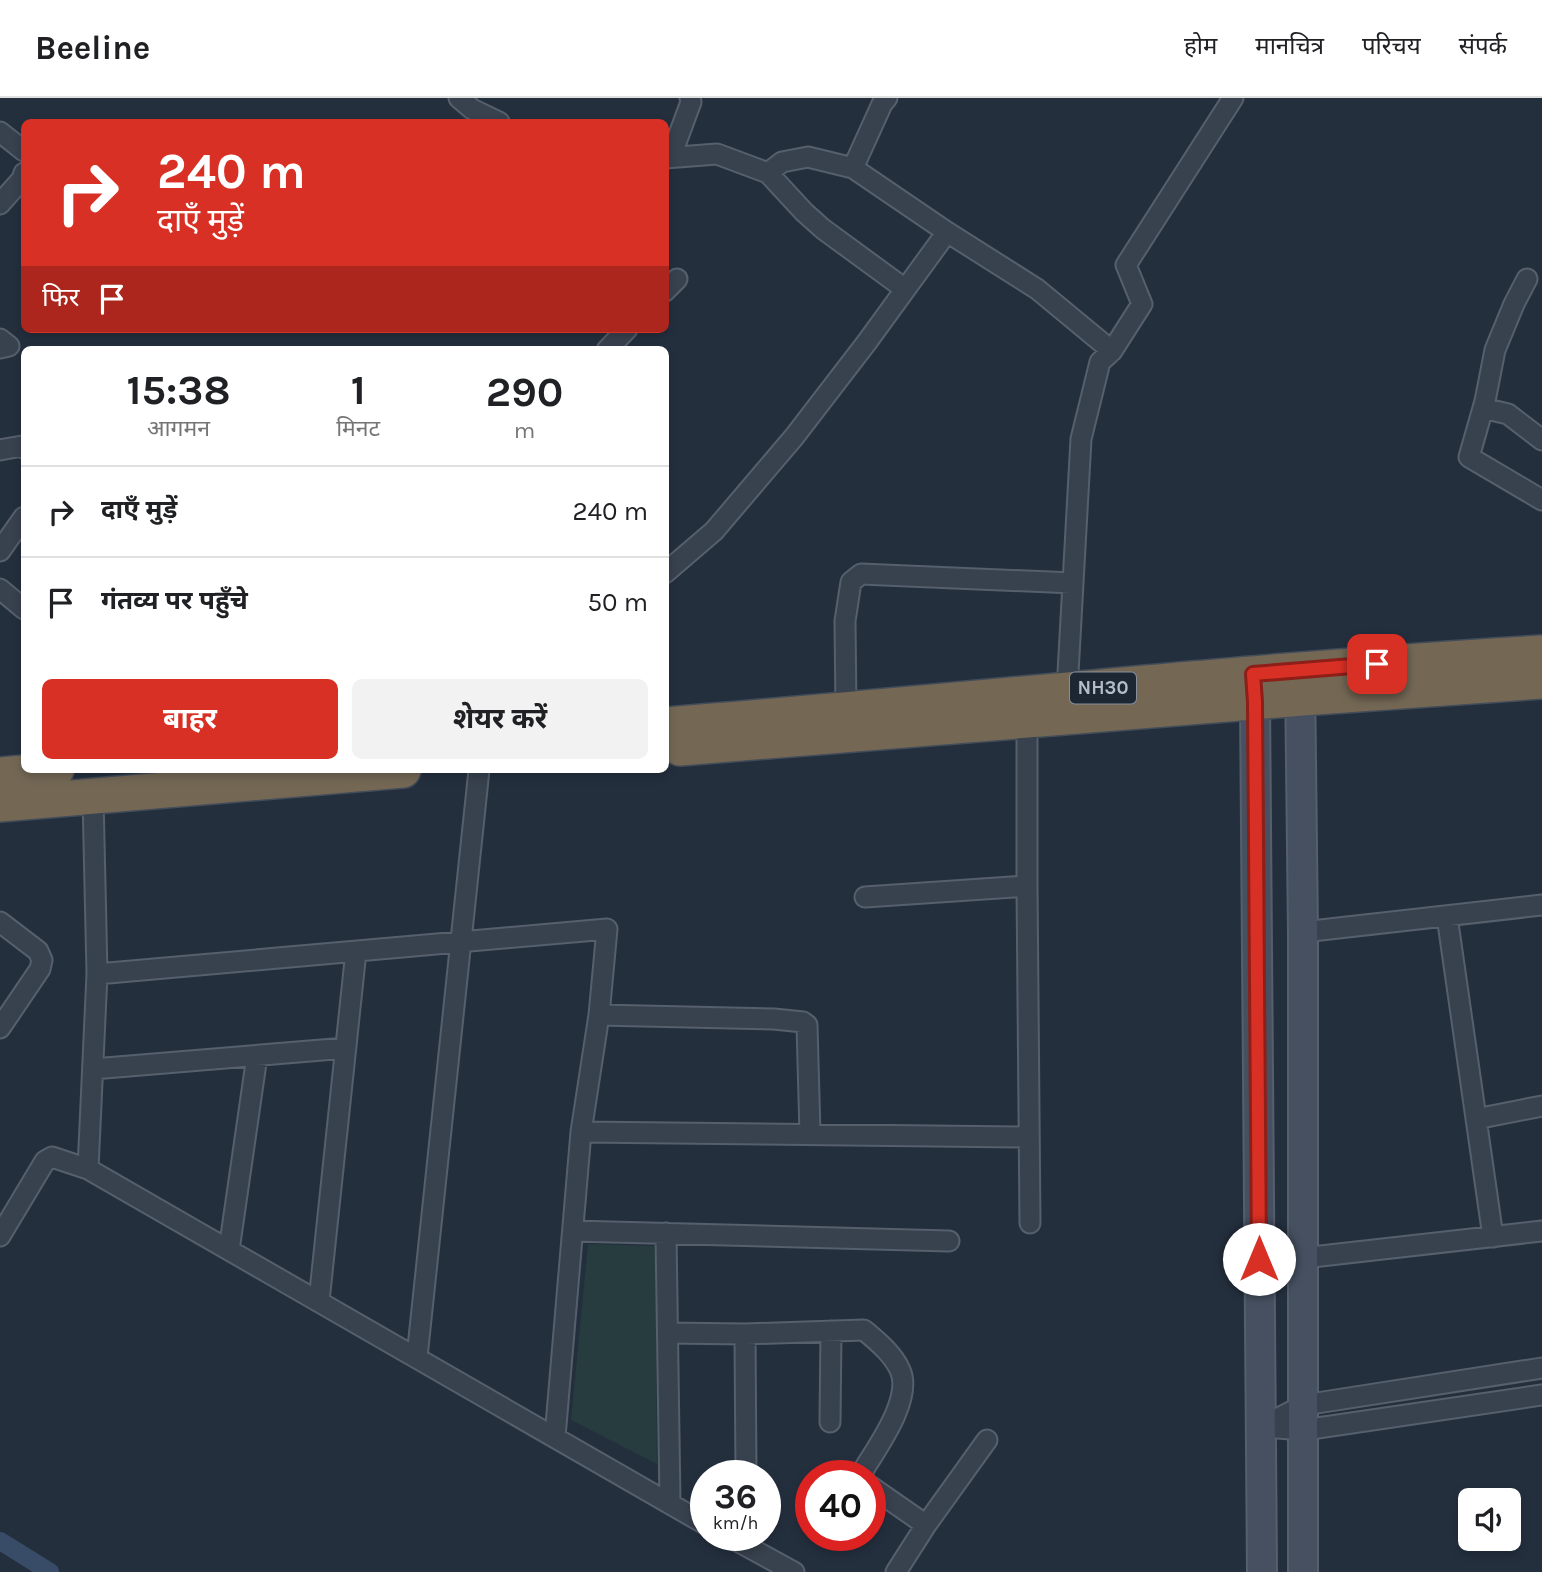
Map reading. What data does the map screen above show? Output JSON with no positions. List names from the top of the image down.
{
  "streets": {
    "highway": ["NH30"]
  },
  "page": {
    "header": "Beeline",
    "nav": [
      "होम",
      "मानचित्र",
      "परिचय",
      "संपर्क"
    ],
    "turn": ["240 m", "दाएँ मुड़ें"],
    "then": "फिर",
    "eta": [
      "15:38",
      "आगमन",
      "1",
      "मिनट",
      "290",
      "m"
    ],
    "list": [
      {
        "name": "दाएँ मुड़ें",
        "value": "240 m"
      },
      {
        "name": "गंतव्य पर पहुँचे",
        "value": "50 m"
      }
    ],
    "buttons": ["बाहर", "शेयर करें"],
    "speed": "36 km/h",
    "limit": "40"
  }
}
